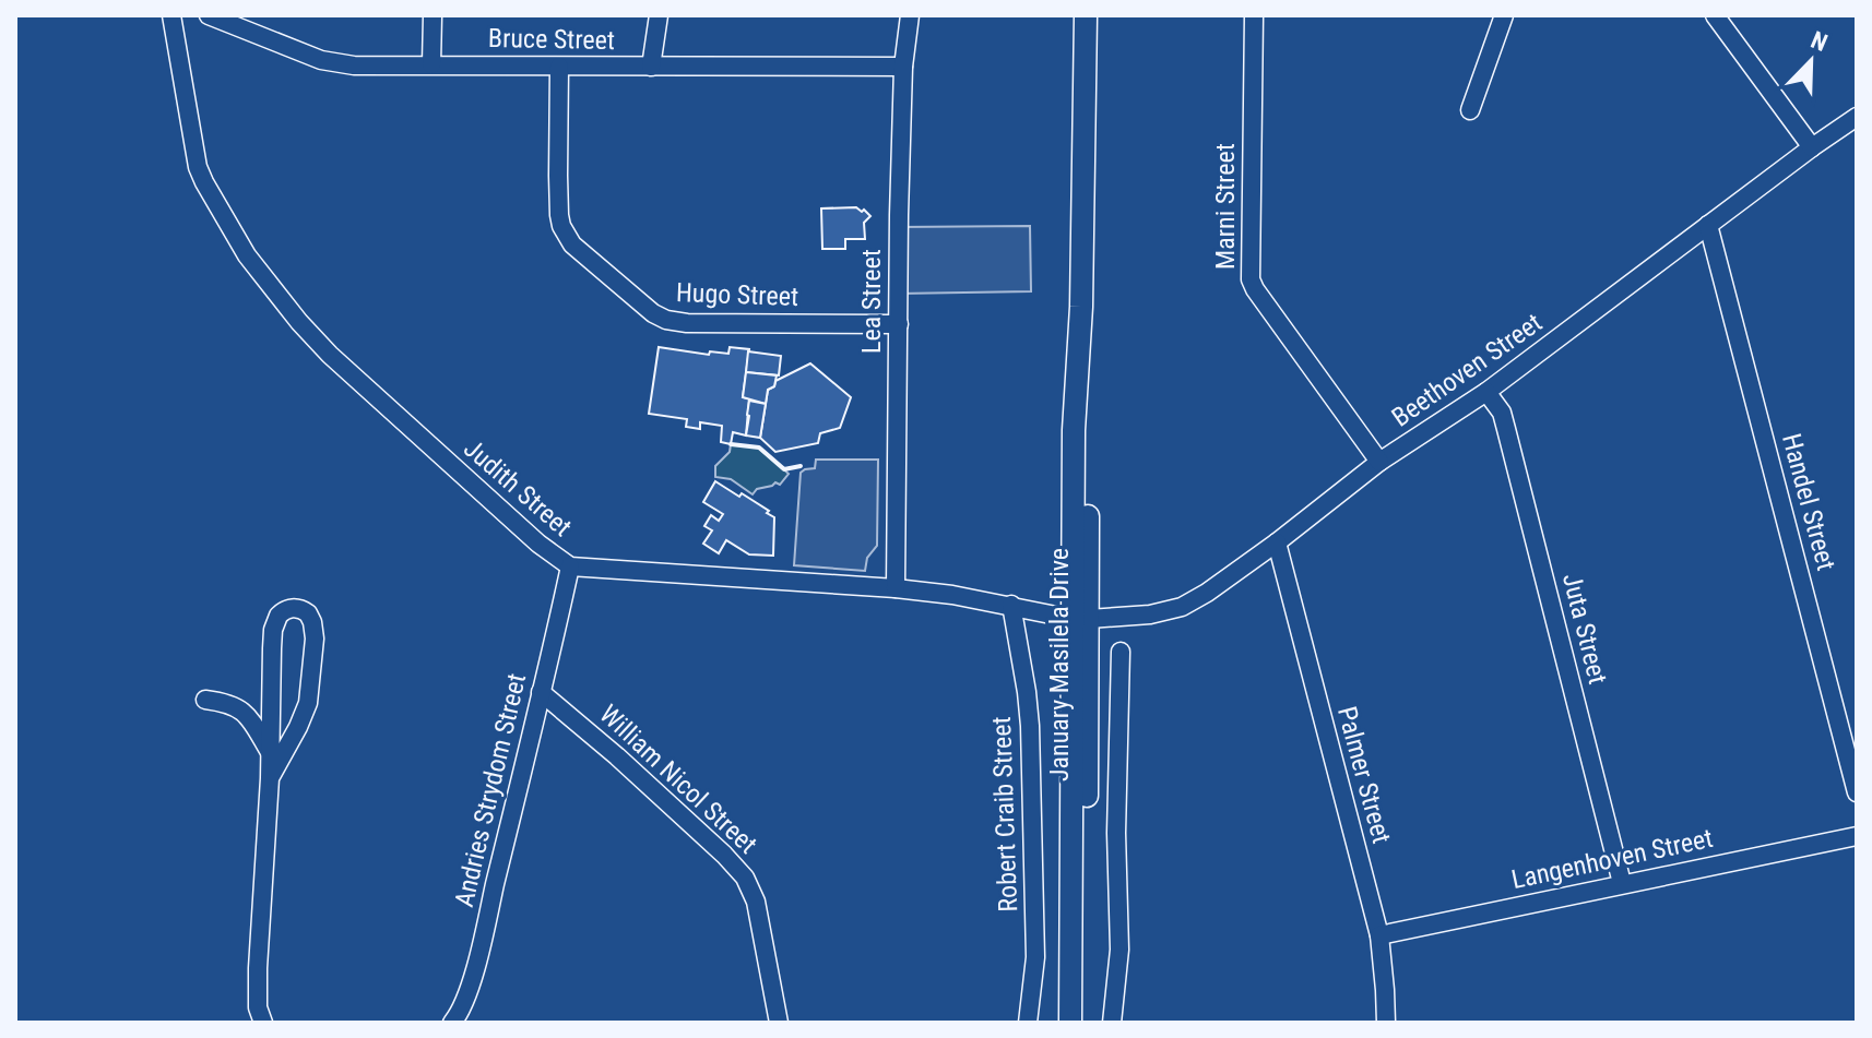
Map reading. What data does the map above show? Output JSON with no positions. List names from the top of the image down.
{
  "streets": {
    "main road": ["January Masilela Drive"],
    "street": [
      "Bruce Street",
      "Marni Street",
      "Hugo Street",
      "Lea Street",
      "Beethoven Street",
      "Judith Street",
      "Handel Street",
      "Juta Street",
      "Palmer Street",
      "William Nicol Street",
      "Andries Strydom Street",
      "Robert Craib Street",
      "Langenhoven Street"
    ]
  },
  "crossings": [
    ["Bruce Street", "Hugo Street"],
    ["Bruce Street", "Lea Street"],
    ["Marni Street", "Beethoven Street"],
    ["Hugo Street", "Lea Street"],
    ["Lea Street", "Judith Street"],
    ["Beethoven Street", "Judith Street"],
    ["Beethoven Street", "Handel Street"],
    ["Beethoven Street", "Juta Street"],
    ["Beethoven Street", "January Masilela Drive"],
    ["Beethoven Street", "Palmer Street"],
    ["Judith Street", "January Masilela Drive"],
    ["Judith Street", "Andries Strydom Street"],
    ["Judith Street", "Robert Craib Street"],
    ["Juta Street", "Langenhoven Street"],
    ["Palmer Street", "Langenhoven Street"],
    ["William Nicol Street", "Andries Strydom Street"]
  ],
  "north": "top right"
}
